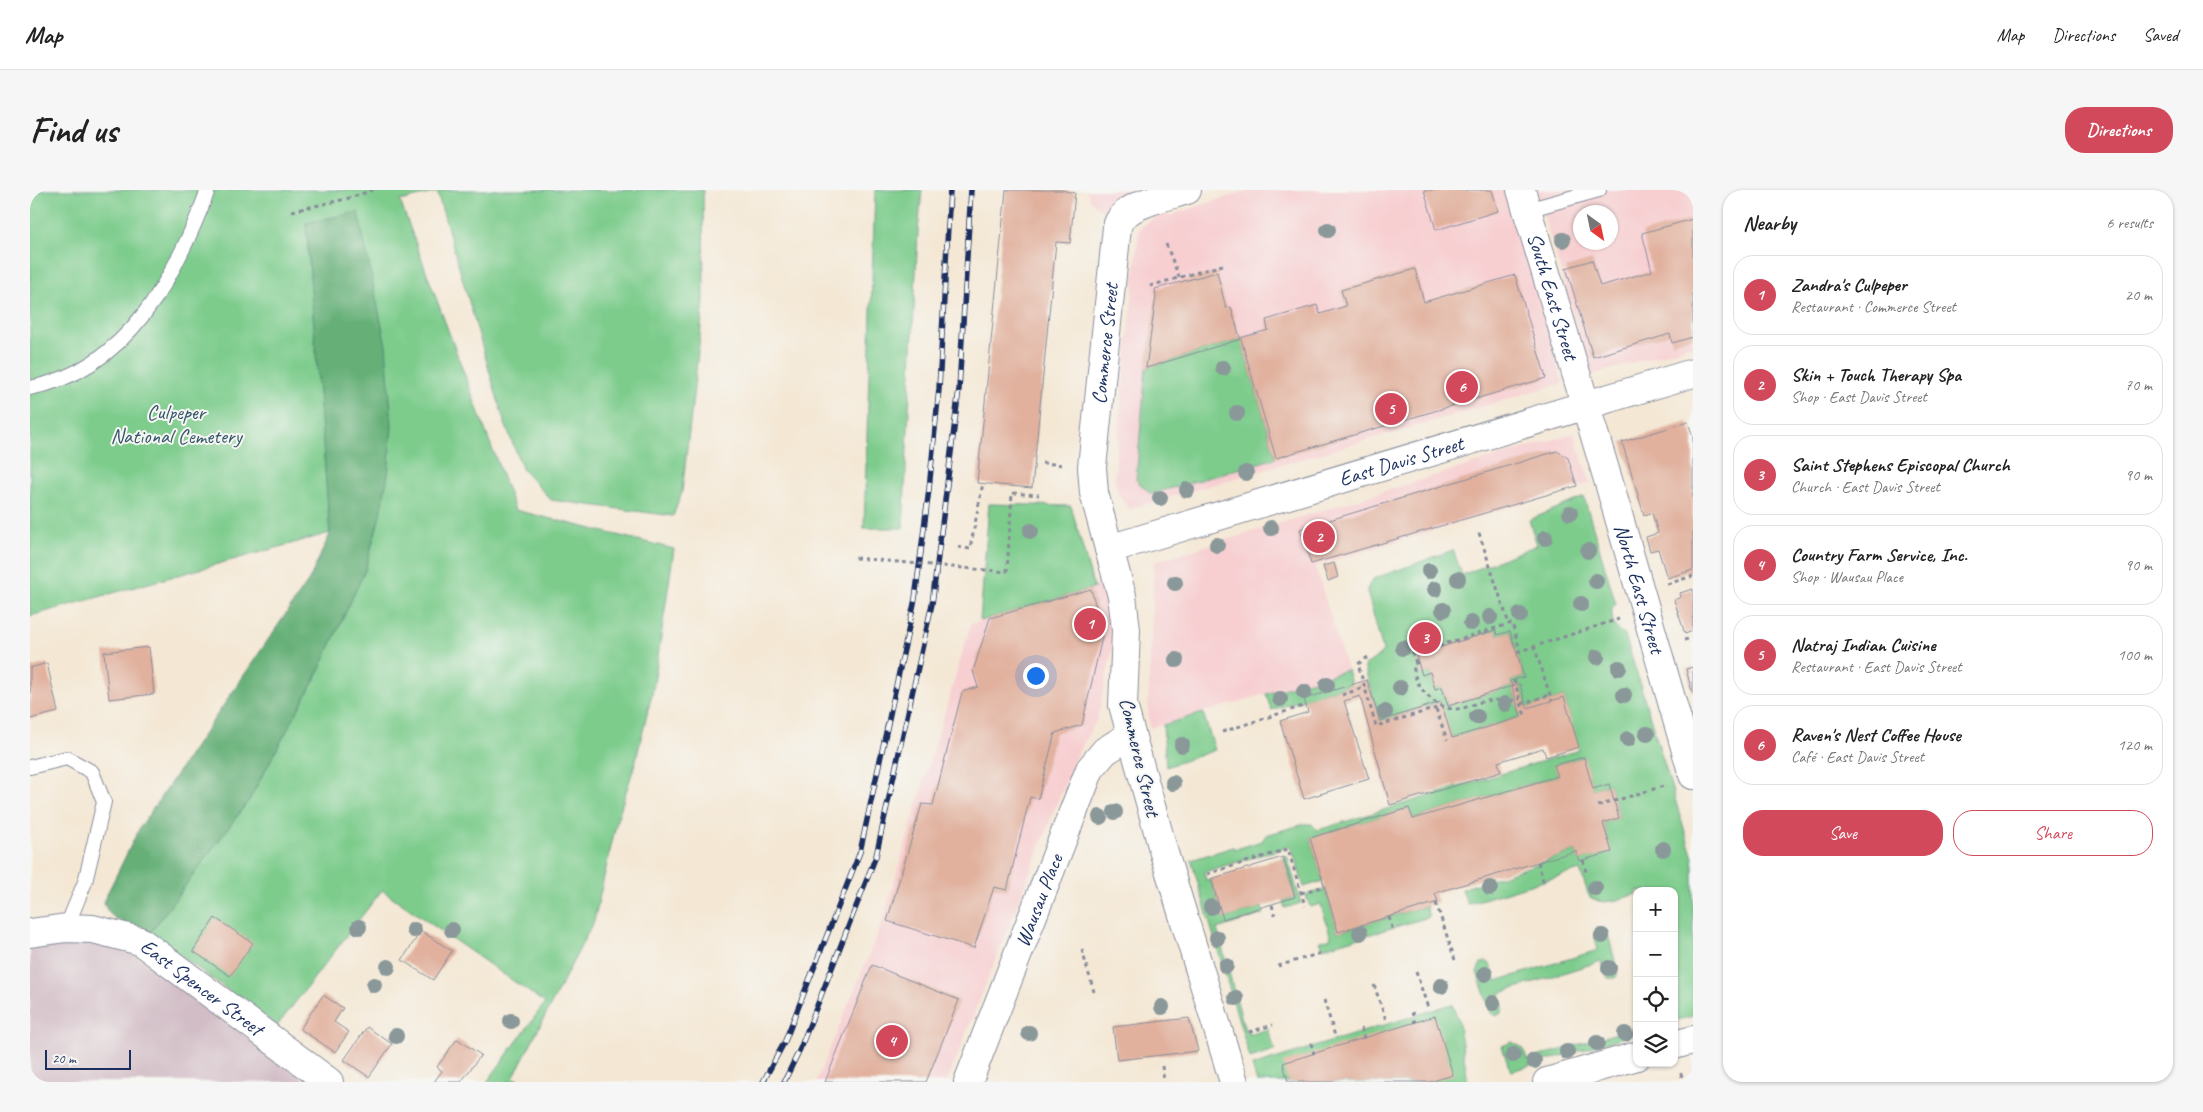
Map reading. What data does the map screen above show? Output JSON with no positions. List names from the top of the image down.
{
  "streets": {
    "street": [
      "South East Street",
      "Commerce Street",
      "East Davis Street",
      "North East Street",
      "Wausau Place",
      "East Spencer Street"
    ]
  },
  "crossings": [
    ["South East Street", "East Davis Street"],
    ["South East Street", "North East Street"],
    ["Commerce Street", "East Davis Street"],
    ["Commerce Street", "Wausau Place"],
    ["East Davis Street", "North East Street"]
  ],
  "parks": ["Culpeper National Cemetery"],
  "scale_bar": "20 m",
  "north": "bottom right",
  "page": {
    "header": "Map",
    "nav": ["Map", "Directions", "Saved"],
    "buttons": [
      "Directions",
      ["Save", "Share"]
    ],
    "title": "Find us",
    "heading": ["Nearby", "6 results"],
    "list": [
      {
        "mark": "1",
        "name": "Zandra's Culpeper",
        "note": "Restaurant · Commerce Street",
        "value": "20 m"
      },
      {
        "mark": "2",
        "name": "Skin + Touch Therapy Spa",
        "note": "Shop · East Davis Street",
        "value": "70 m"
      },
      {
        "mark": "3",
        "name": "Saint Stephens Episcopal Church",
        "note": "Church · East Davis Street",
        "value": "90 m"
      },
      {
        "mark": "4",
        "name": "Country Farm Service, Inc.",
        "note": "Shop · Wausau Place",
        "value": "90 m"
      },
      {
        "mark": "5",
        "name": "Natraj Indian Cuisine",
        "note": "Restaurant · East Davis Street",
        "value": "100 m"
      },
      {
        "mark": "6",
        "name": "Raven's Nest Coffee House",
        "note": "Café · East Davis Street",
        "value": "120 m"
      }
    ],
    "pins": [
      "6",
      "5",
      "2",
      "1",
      "3",
      "4"
    ],
    "map_buttons": ["+", "−"],
    "scale": "20 m"
  }
}
